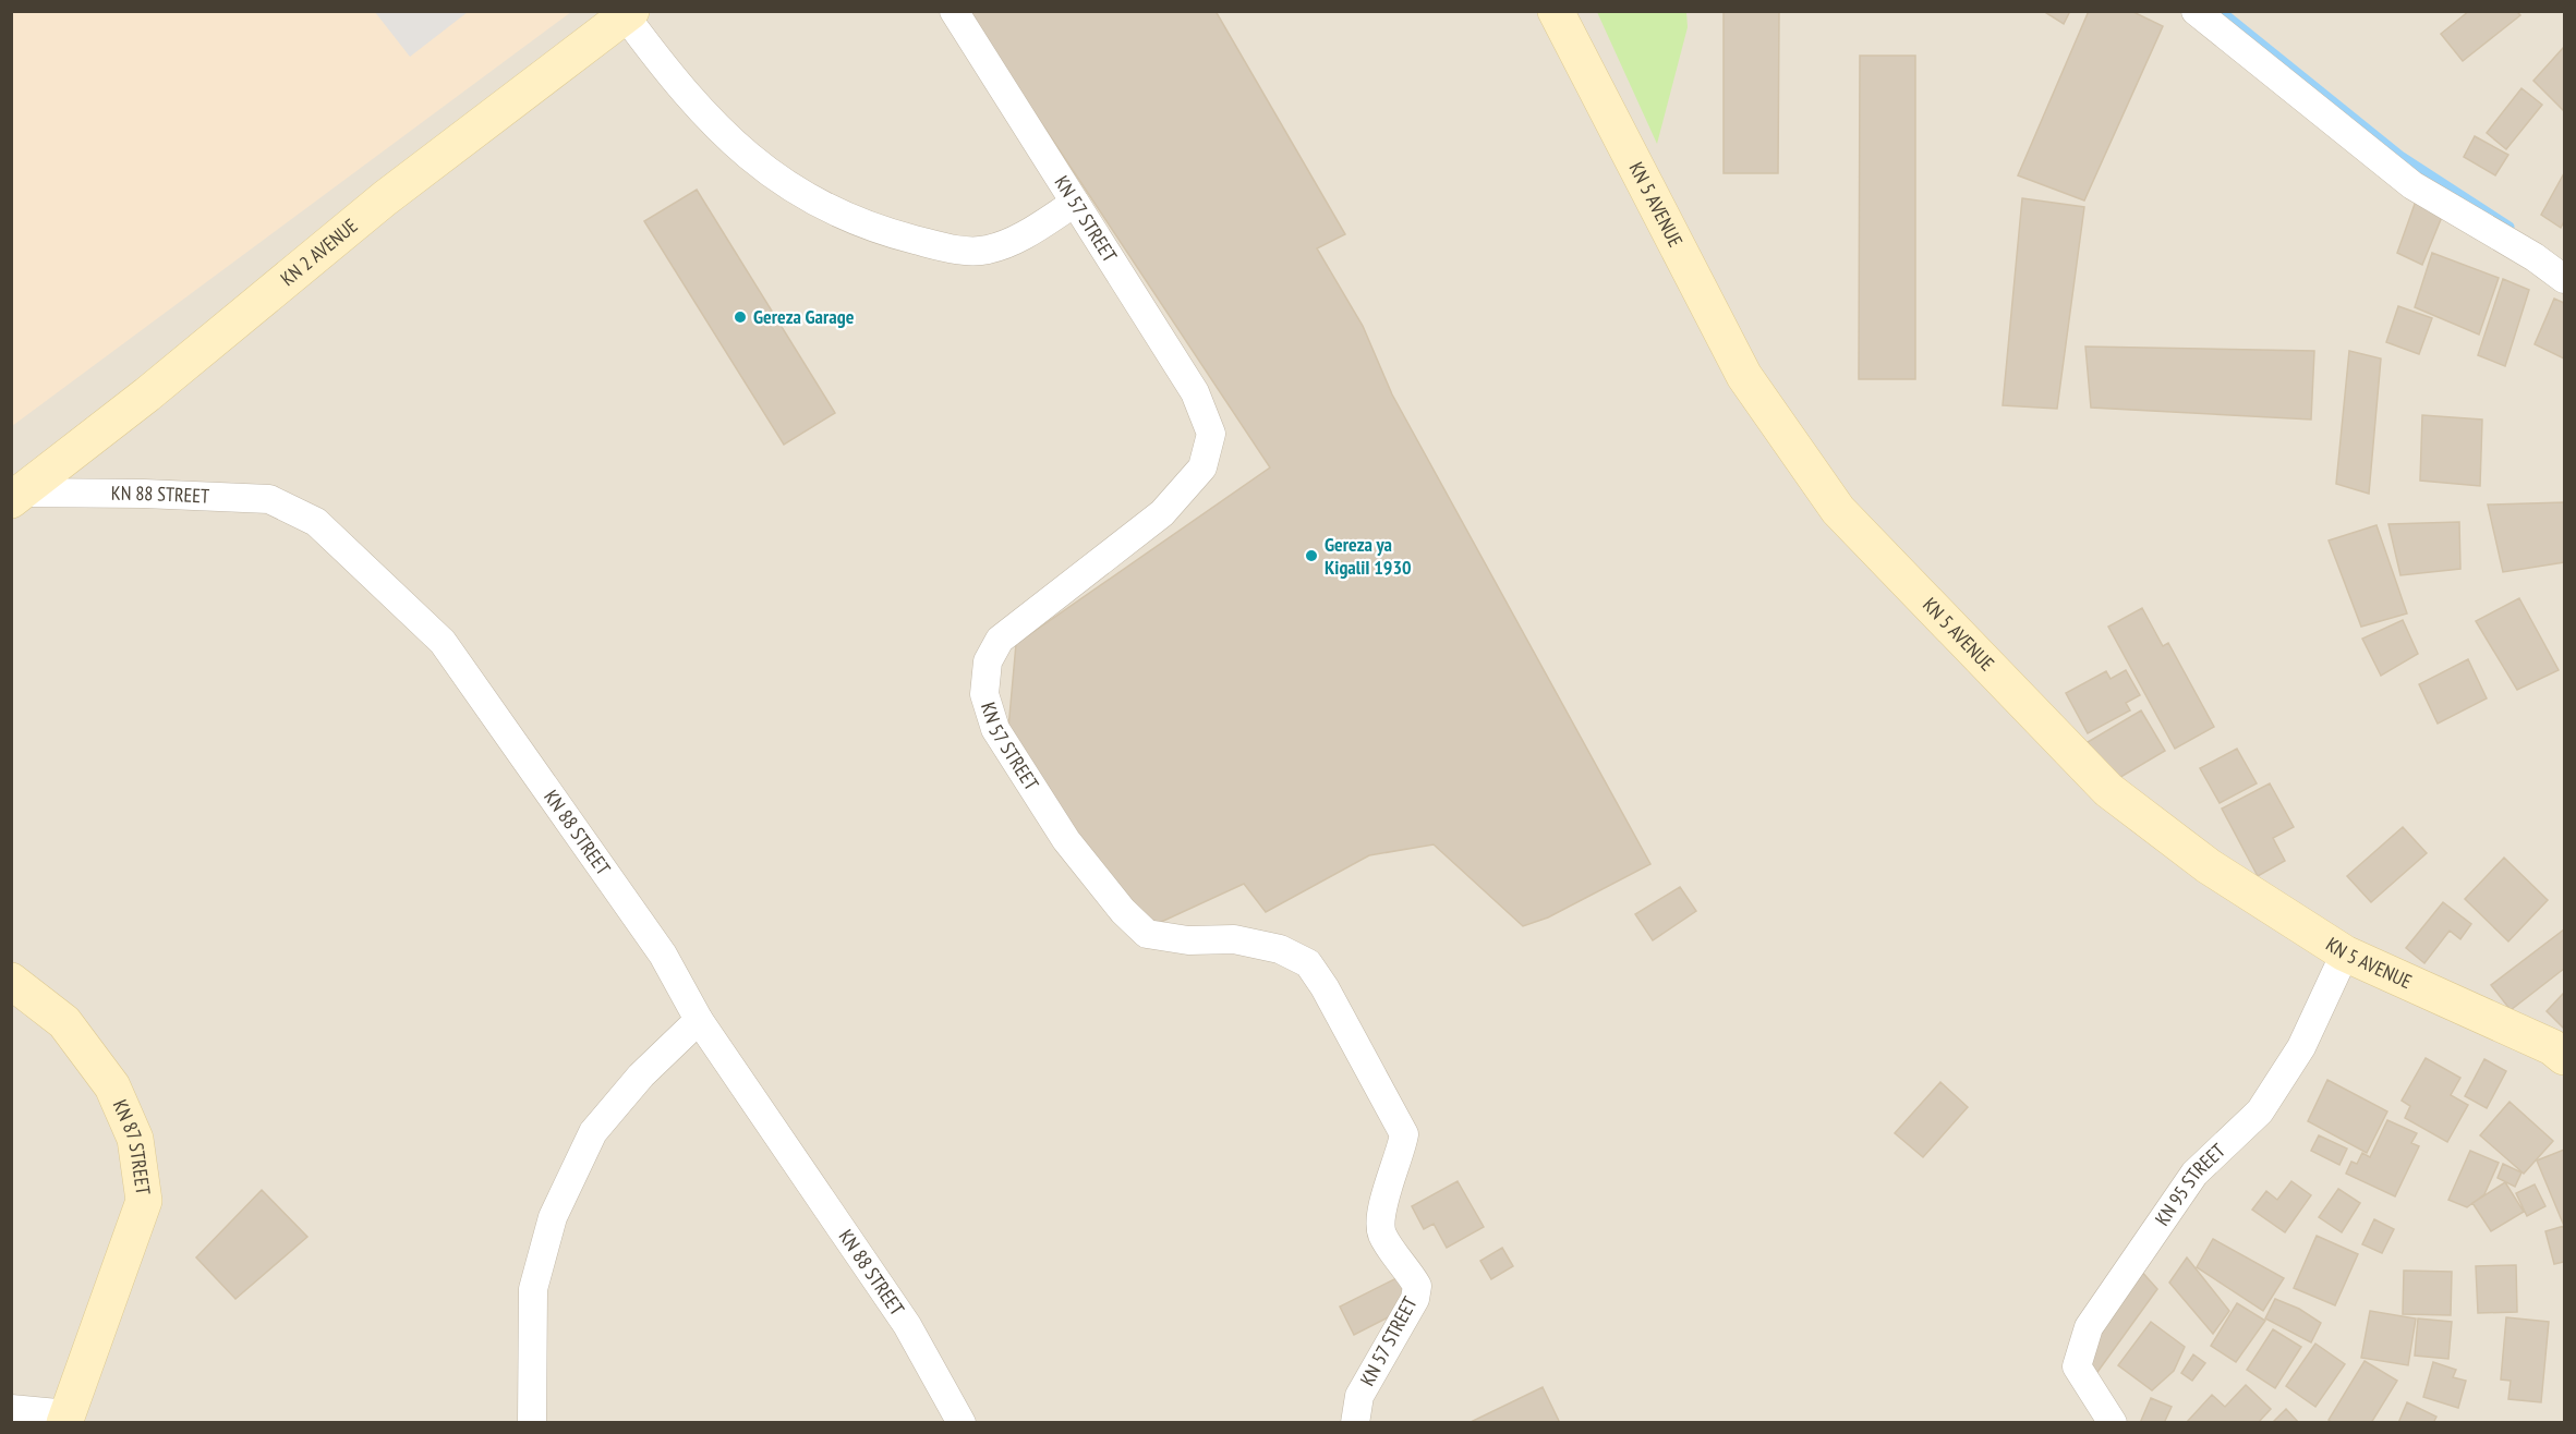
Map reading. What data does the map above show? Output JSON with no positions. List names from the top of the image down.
{
  "streets": {
    "main road": ["KN 5 AVENUE", "KN 2 AVENUE", "KN 87 STREET"],
    "street": ["KN 57 STREET", "KN 88 STREET", "KN 95 STREET"]
  },
  "crossings": [
    ["KN 5 AVENUE", "KN 95 STREET"],
    ["KN 2 AVENUE", "KN 88 STREET"]
  ],
  "places": ["Gereza Garage", "Gereza ya KigaliI 1930"]
}
